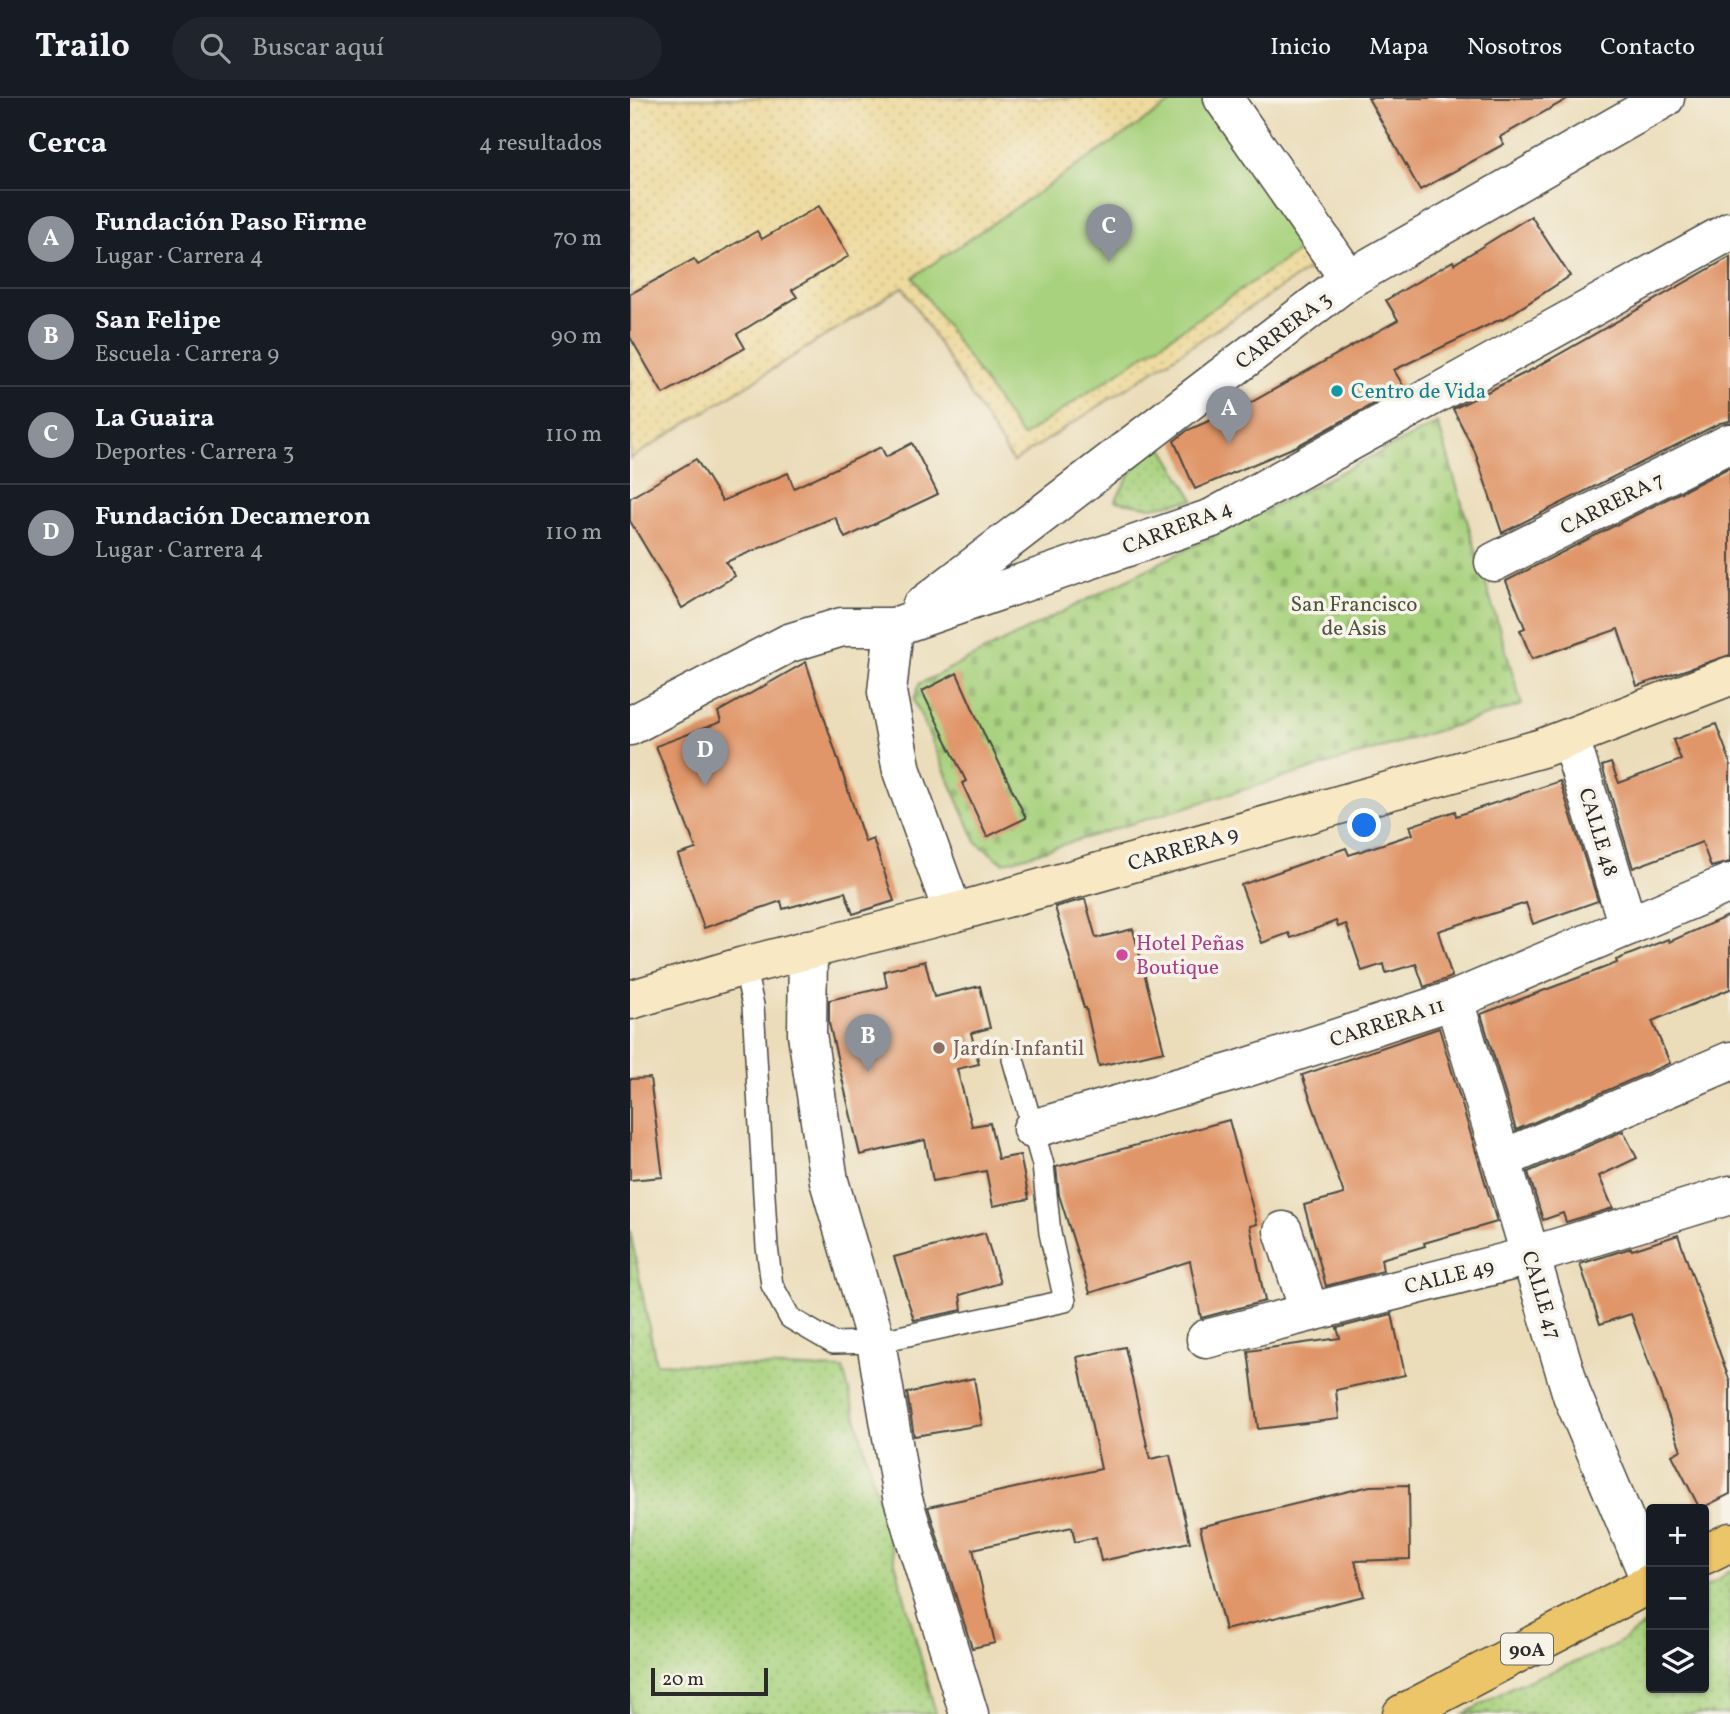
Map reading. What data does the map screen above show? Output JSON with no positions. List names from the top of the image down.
{
  "streets": {
    "highway": ["90A"],
    "street": [
      "CARRERA 3",
      "CARRERA 7",
      "CARRERA 4",
      "CALLE 48",
      "CARRERA 9",
      "CARRERA 11",
      "CALLE 49",
      "CALLE 47"
    ]
  },
  "crossings": [
    ["CARRERA 3", "CARRERA 4"],
    ["CALLE 48", "CARRERA 9"],
    ["CALLE 48", "CARRERA 11"],
    ["CARRERA 11", "CALLE 47"],
    ["CALLE 49", "CALLE 47"]
  ],
  "parks": ["San Francisco de Asis"],
  "places": ["Centro de Vida", "Hotel Peñas Boutique", "Jardín Infantil"],
  "scale_bar": "20 m",
  "page": {
    "header": "Trailo",
    "search": "Buscar aquí",
    "nav": [
      "Inicio",
      "Mapa",
      "Nosotros",
      "Contacto"
    ],
    "heading": ["Cerca", "4 resultados"],
    "list": [
      {
        "mark": "A",
        "name": "Fundación Paso Firme",
        "note": "Lugar · Carrera 4",
        "value": "70 m"
      },
      {
        "mark": "B",
        "name": "San Felipe",
        "note": "Escuela · Carrera 9",
        "value": "90 m"
      },
      {
        "mark": "C",
        "name": "La Guaira",
        "note": "Deportes · Carrera 3",
        "value": "110 m"
      },
      {
        "mark": "D",
        "name": "Fundación Decameron",
        "note": "Lugar · Carrera 4",
        "value": "110 m"
      }
    ],
    "pins": [
      "C",
      "A",
      "D",
      "B"
    ],
    "map_buttons": ["+", "−"],
    "scale": "20 m"
  }
}
